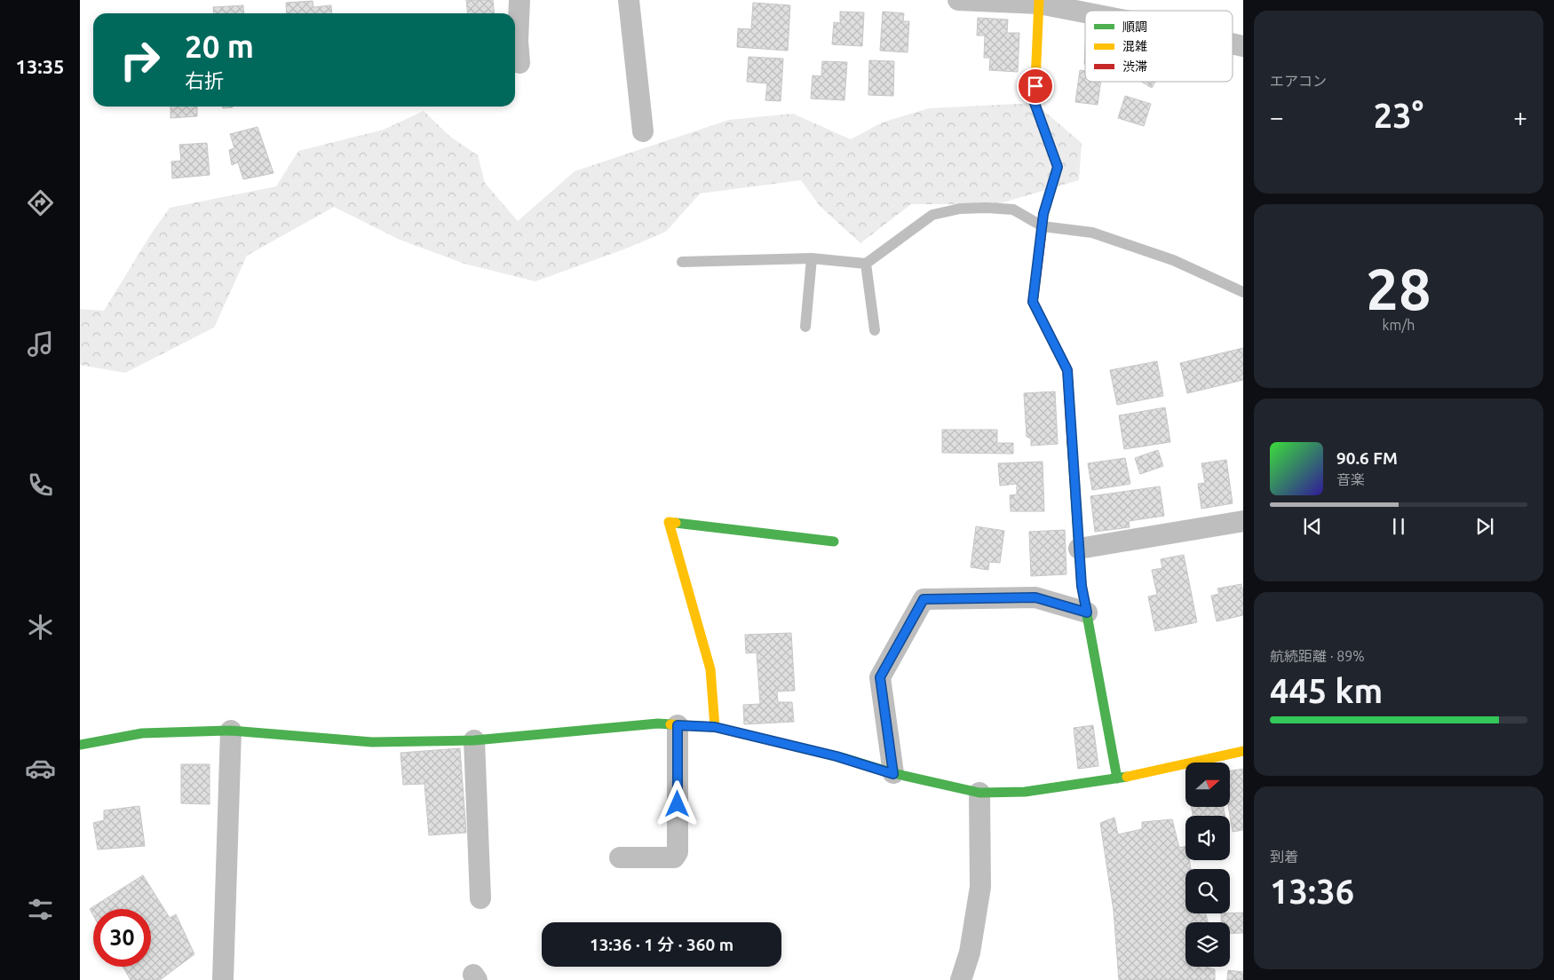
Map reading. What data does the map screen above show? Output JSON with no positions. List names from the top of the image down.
{
  "legend": ["順調", "混雑", "渋滞"],
  "north": "right",
  "page": {
    "tabs": "13:35",
    "tile": [
      "エアコン",
      ["28", "km/h"],
      ["航続距離 · 89%", "445 km"],
      ["到着", "13:36"]
    ],
    "turn": ["20 m", "右折"],
    "heat": ["−", "23°", "+"],
    "song": ["90.6 FM", "音楽"],
    "limit": "30",
    "trip": "13:36 · 1 分 · 360 m"
  }
}
